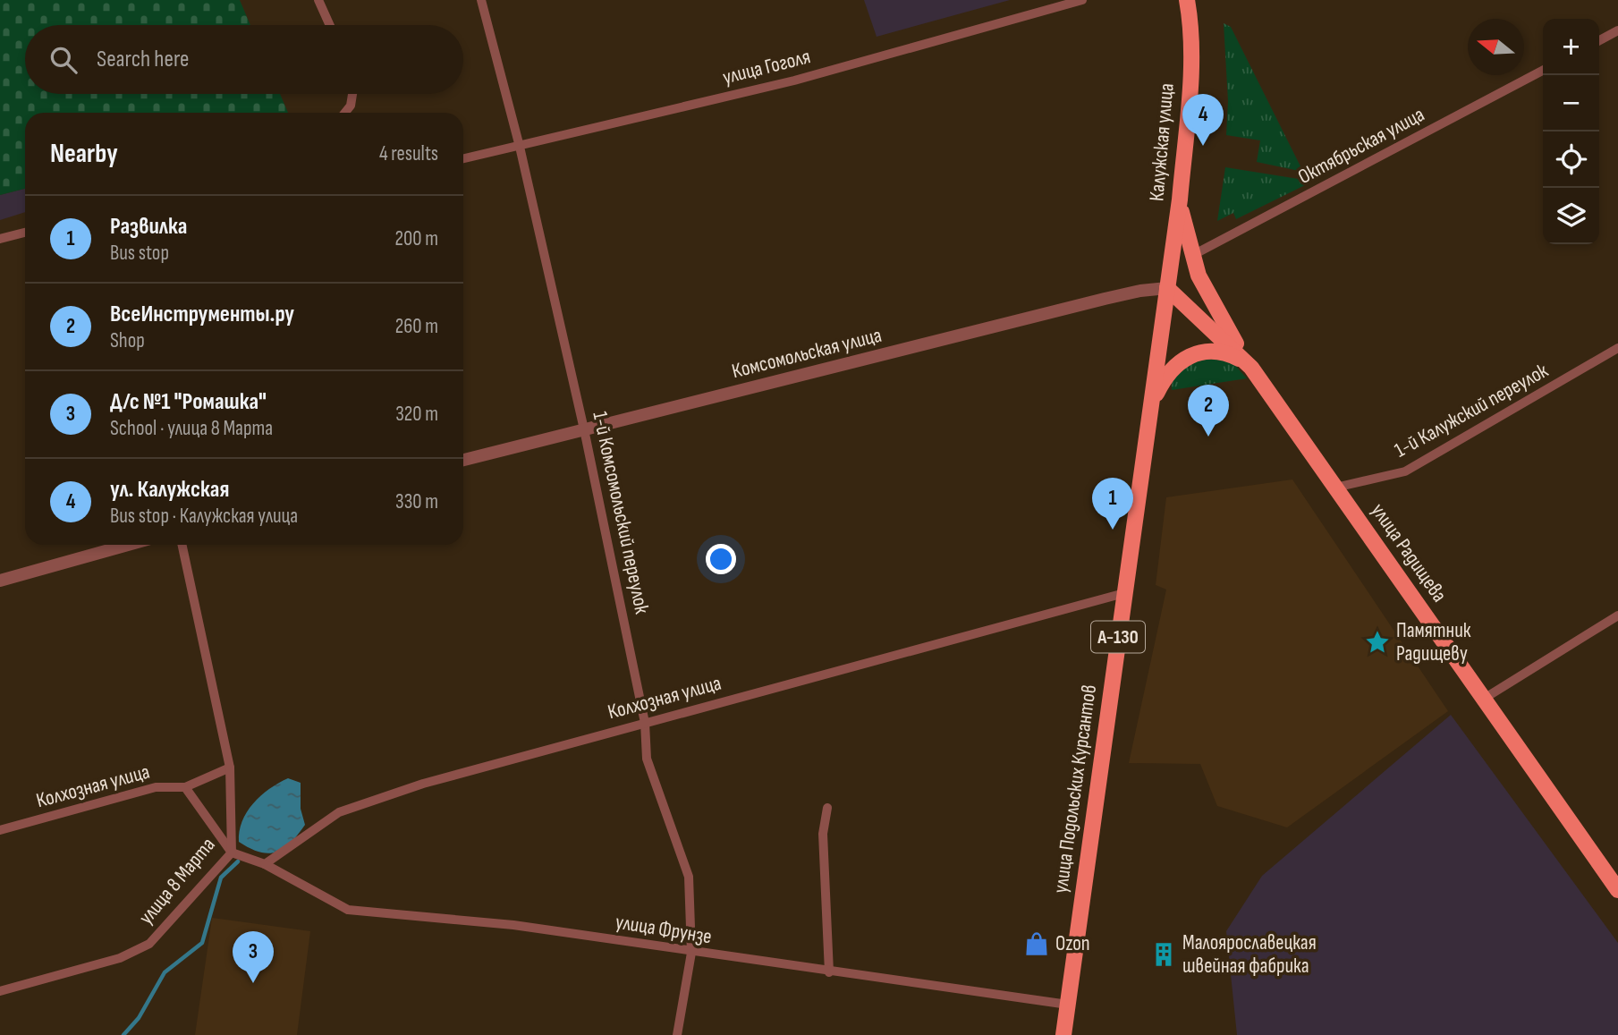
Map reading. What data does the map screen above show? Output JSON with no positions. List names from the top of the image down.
{
  "streets": {
    "main road": [
      "Калужская улица",
      "улица Радищева",
      "А-130",
      "улица Подольских Курсантов"
    ],
    "street": [
      "улица Гоголя",
      "Октябрьская улица",
      "Комсомольская улица",
      "1-й Калужский переулок",
      "1-й Комсомольский переулок",
      "Колхозная улица",
      "улица 8 Марта",
      "улица Фрунзе"
    ]
  },
  "crossings": [
    ["улица Гоголя", "1-й Комсомольский переулок"],
    ["Калужская улица", "Комсомольская улица"],
    ["Калужская улица", "улица Радищева"],
    ["Калужская улица", "улица Подольских Курсантов"],
    ["Комсомольская улица", "1-й Комсомольский переулок"],
    ["Комсомольская улица", "улица Радищева"],
    ["Комсомольская улица", "улица Подольских Курсантов"],
    ["1-й Калужский переулок", "улица Радищева"],
    ["1-й Комсомольский переулок", "Колхозная улица"],
    ["1-й Комсомольский переулок", "улица Фрунзе"],
    ["улица Радищева", "улица Подольских Курсантов"],
    ["Колхозная улица", "улица Подольских Курсантов"],
    ["Колхозная улица", "улица 8 Марта"],
    ["Колхозная улица", "улица Фрунзе"],
    ["улица Подольских Курсантов", "улица Фрунзе"]
  ],
  "places": {
    "place": ["Памятник Радищеву"],
    "shop": ["Ozon"],
    "building": ["Малоярославецкая швейная фабрика"]
  },
  "north": "left",
  "page": {
    "map_buttons": ["+", "−"],
    "search": "Search here",
    "pins": [
      "4",
      "2",
      "1",
      "3"
    ],
    "heading": ["Nearby", "4 results"],
    "list": [
      {
        "mark": "1",
        "name": "Развилка",
        "note": "Bus stop",
        "value": "200 m"
      },
      {
        "mark": "2",
        "name": "ВсеИнструменты.ру",
        "note": "Shop",
        "value": "260 m"
      },
      {
        "mark": "3",
        "name": "Д/с №1 \"Ромашка\"",
        "note": "School · улица 8 Марта",
        "value": "320 m"
      },
      {
        "mark": "4",
        "name": "ул. Калужская",
        "note": "Bus stop · Калужская улица",
        "value": "330 m"
      }
    ]
  }
}
